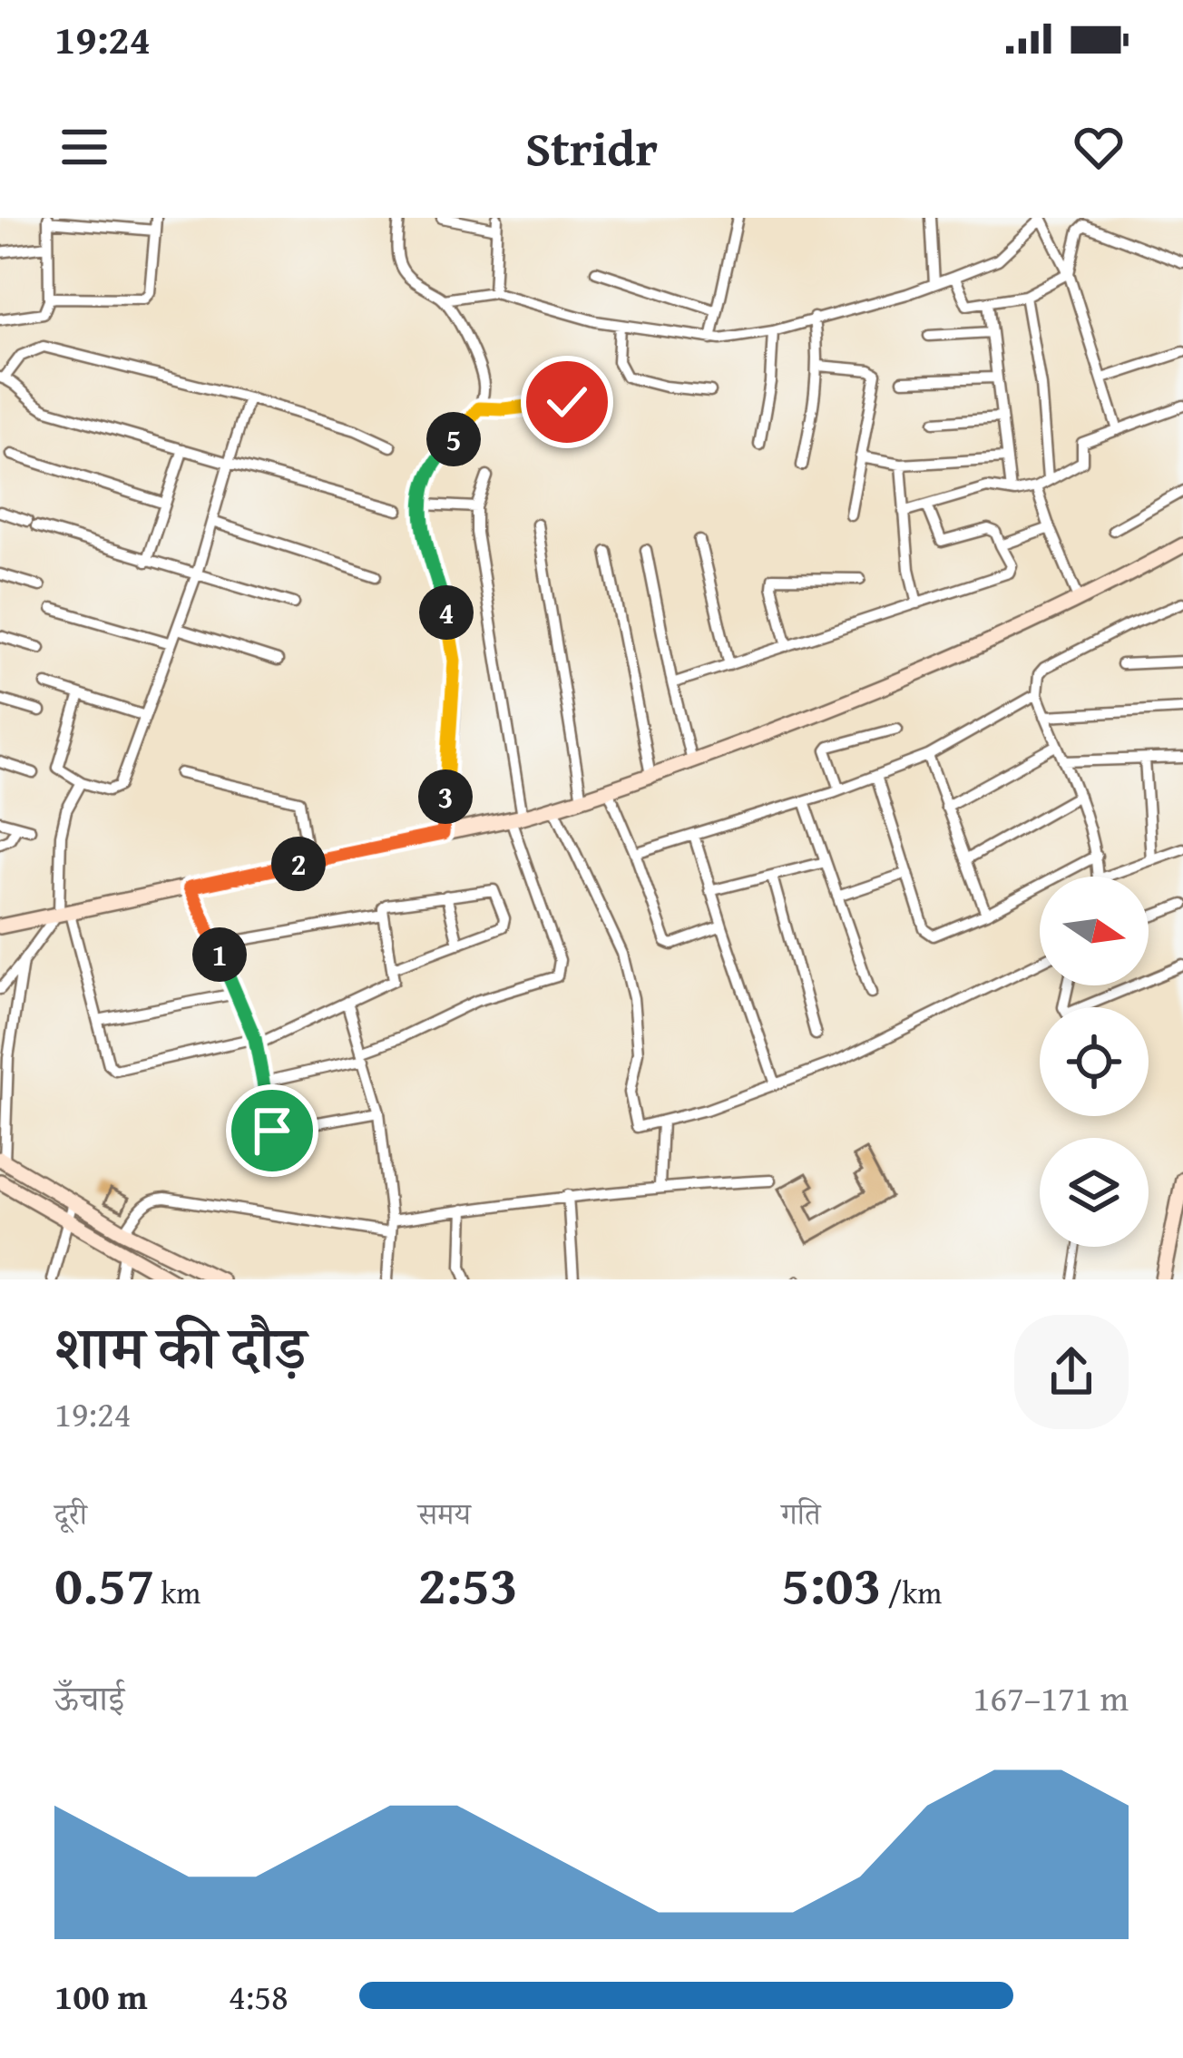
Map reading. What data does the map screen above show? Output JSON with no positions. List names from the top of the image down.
{
  "north": "right",
  "page": {
    "status": "19:24",
    "header": "Stridr",
    "pins": [
      "5",
      "4",
      "3",
      "2",
      "1"
    ],
    "heading": ["शाम की दौड़", "19:24"],
    "stats": [
      ["दूरी", "0.57 km"],
      ["समय", "2:53"],
      ["गति", "5:03 /km"]
    ],
    "chart": ["ऊँचाई", "167–171 m"],
    "list": [
      {
        "name": "100 m",
        "note": "4:58"
      }
    ]
  }
}
